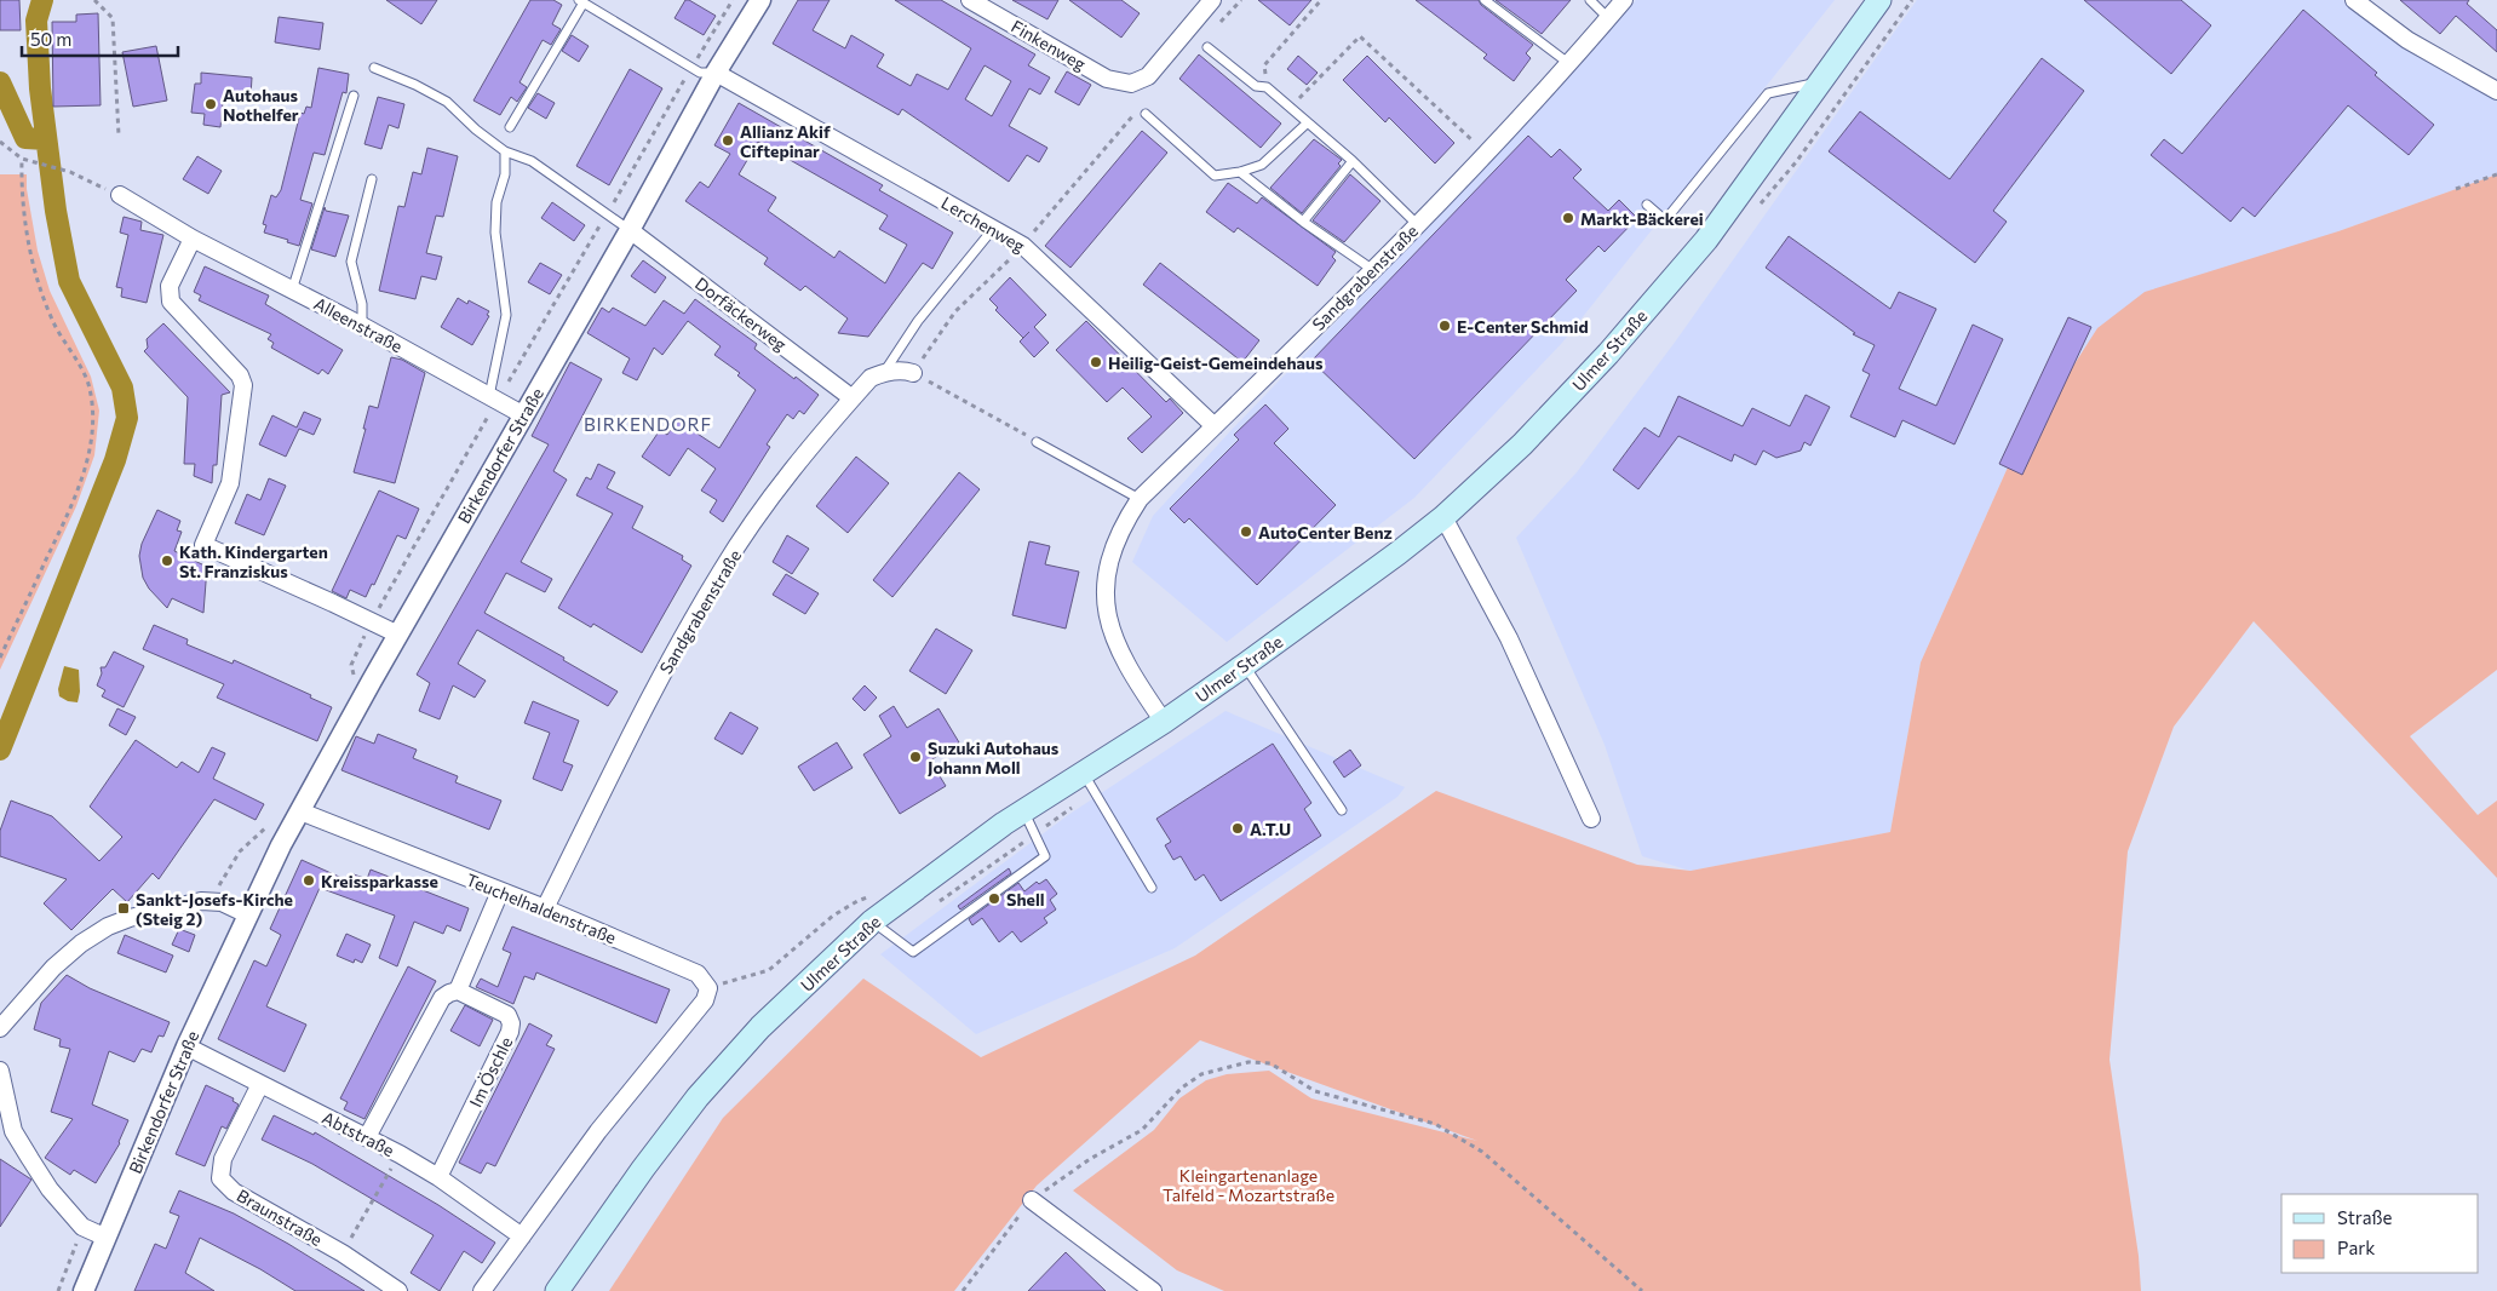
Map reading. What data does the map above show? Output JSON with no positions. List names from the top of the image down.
{
  "streets": {
    "main road": ["Ulmer Straße"],
    "street": [
      "Finkenweg",
      "Lerchenweg",
      "Sandgrabenstraße",
      "Dorfäckerweg",
      "Alleenstraße",
      "Birkendorfer Straße",
      "Teuchelhaldenstraße",
      "Im Öschle",
      "Abtstraße",
      "Braunstraße"
    ]
  },
  "crossings": [
    ["Lerchenweg", "Sandgrabenstraße"],
    ["Lerchenweg", "Birkendorfer Straße"],
    ["Sandgrabenstraße", "Dorfäckerweg"],
    ["Sandgrabenstraße", "Ulmer Straße"],
    ["Sandgrabenstraße", "Teuchelhaldenstraße"],
    ["Dorfäckerweg", "Birkendorfer Straße"],
    ["Alleenstraße", "Birkendorfer Straße"],
    ["Birkendorfer Straße", "Teuchelhaldenstraße"],
    ["Birkendorfer Straße", "Abtstraße"],
    ["Teuchelhaldenstraße", "Abtstraße"],
    ["Im Öschle", "Abtstraße"],
    ["Abtstraße", "Braunstraße"]
  ],
  "districts": ["BIRKENDORF"],
  "parks": ["Kleingartenanlage Talfeld - Mozartstraße"],
  "places": {
    "other": [
      "Autohaus Nothelfer",
      "Allianz Akif Ciftepinar",
      "Markt-Bäckerei",
      "E-Center Schmid",
      "Heilig-Geist-Gemeindehaus",
      "AutoCenter Benz",
      "Kath. Kindergarten St. Franziskus",
      "Suzuki Autohaus Johann Moll",
      "A.T.U",
      "Kreissparkasse",
      "Shell"
    ],
    "transit": ["Sankt-Josefs-Kirche (Steig 2)"]
  },
  "legend": ["Straße", "Park"],
  "scale_bar": "50 m"
}
